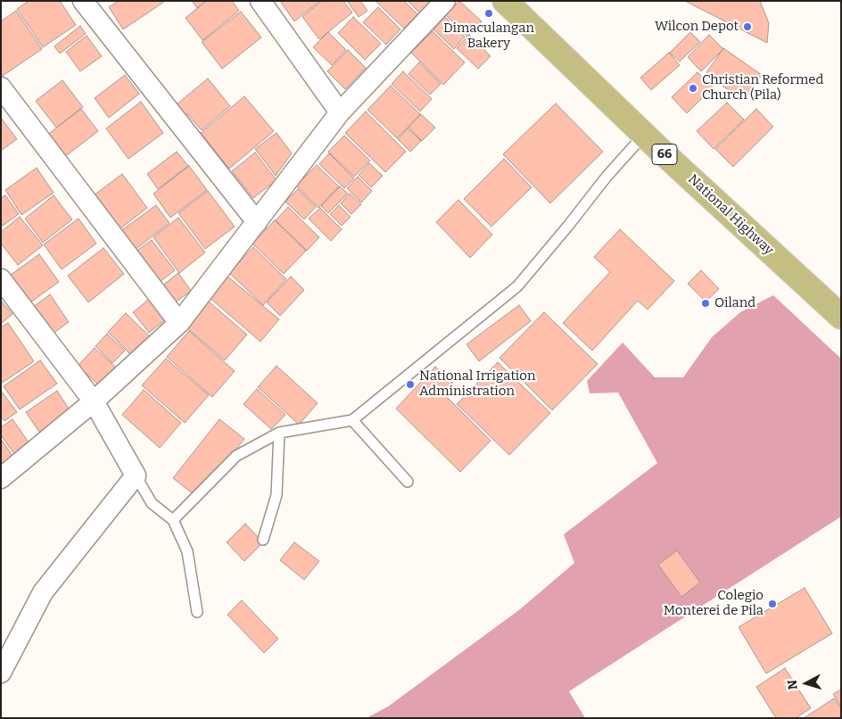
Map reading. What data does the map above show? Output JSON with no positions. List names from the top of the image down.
{
  "streets": {
    "main road": ["66", "National Highway"]
  },
  "places": [
    "Dimaculangan Bakery",
    "Wilcon Depot",
    "Christian Reformed Church (Pila)",
    "Oiland",
    "National Irrigation Administration",
    "Colegio Monterei de Pila"
  ],
  "north": "left"
}
